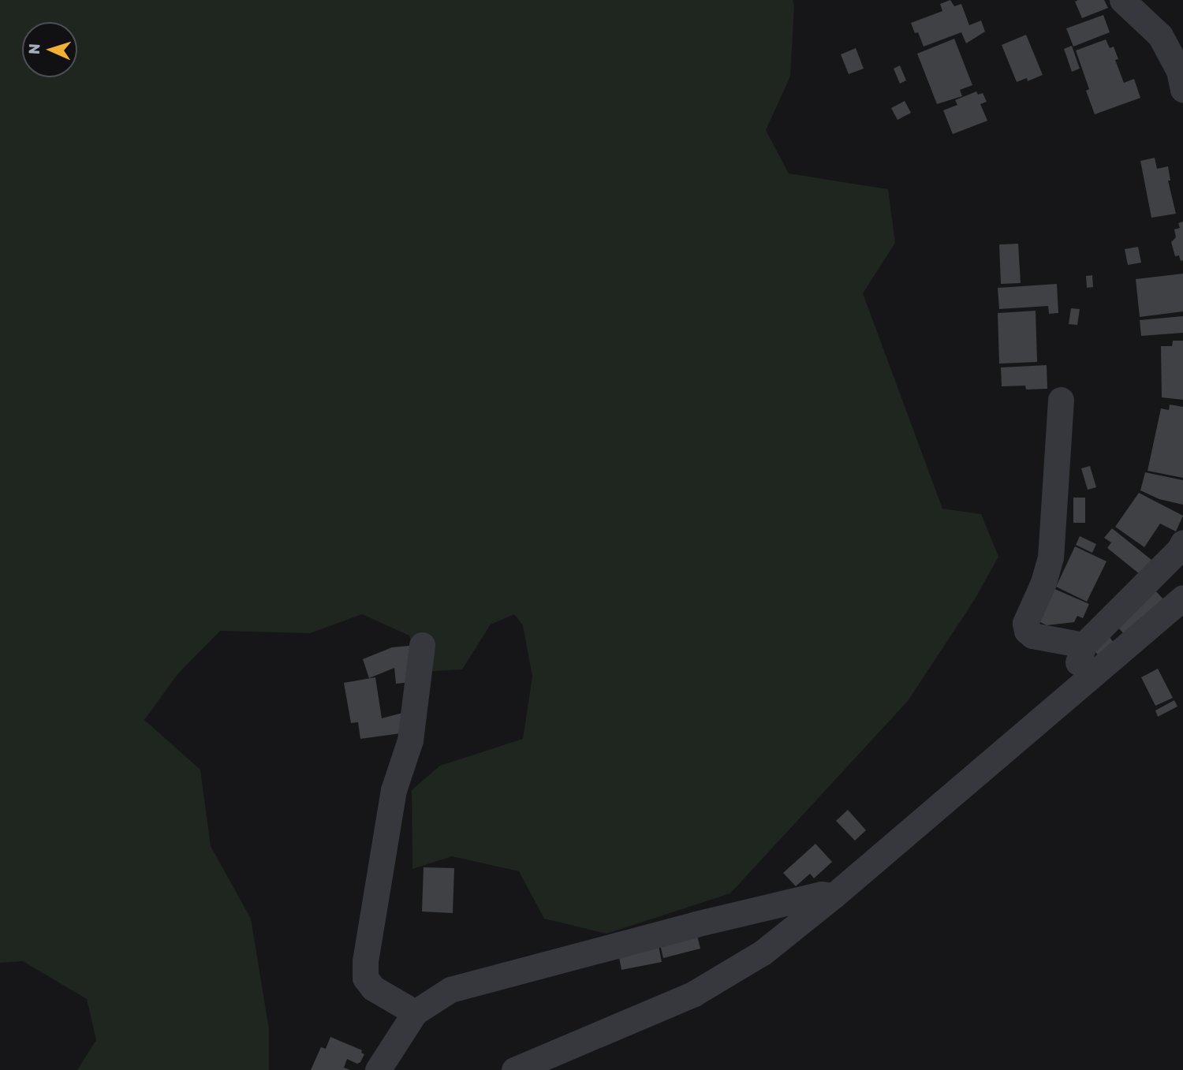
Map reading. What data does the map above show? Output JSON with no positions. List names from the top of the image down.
{
  "north": "left"
}
